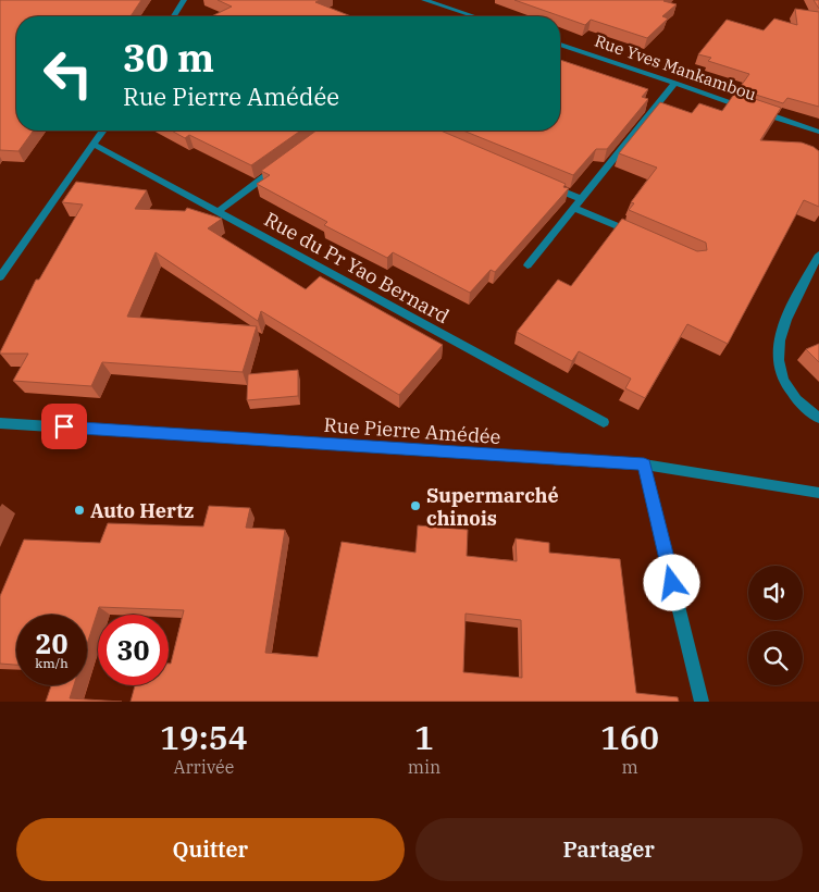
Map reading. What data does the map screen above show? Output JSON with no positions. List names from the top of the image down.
{
  "streets": {
    "street": ["Rue Yves Mankambou", "Rue du Pr Yao Bernard", "Rue Pierre Amédée"]
  },
  "places": ["Supermarché chinois", "Auto Hertz"],
  "page": {
    "turn": ["30 m", "Rue Pierre Amédée"],
    "speed": "20 km/h",
    "limit": "30",
    "eta": [
      "19:54",
      "Arrivée",
      "1",
      "min",
      "160",
      "m"
    ],
    "buttons": ["Quitter", "Partager"]
  }
}
